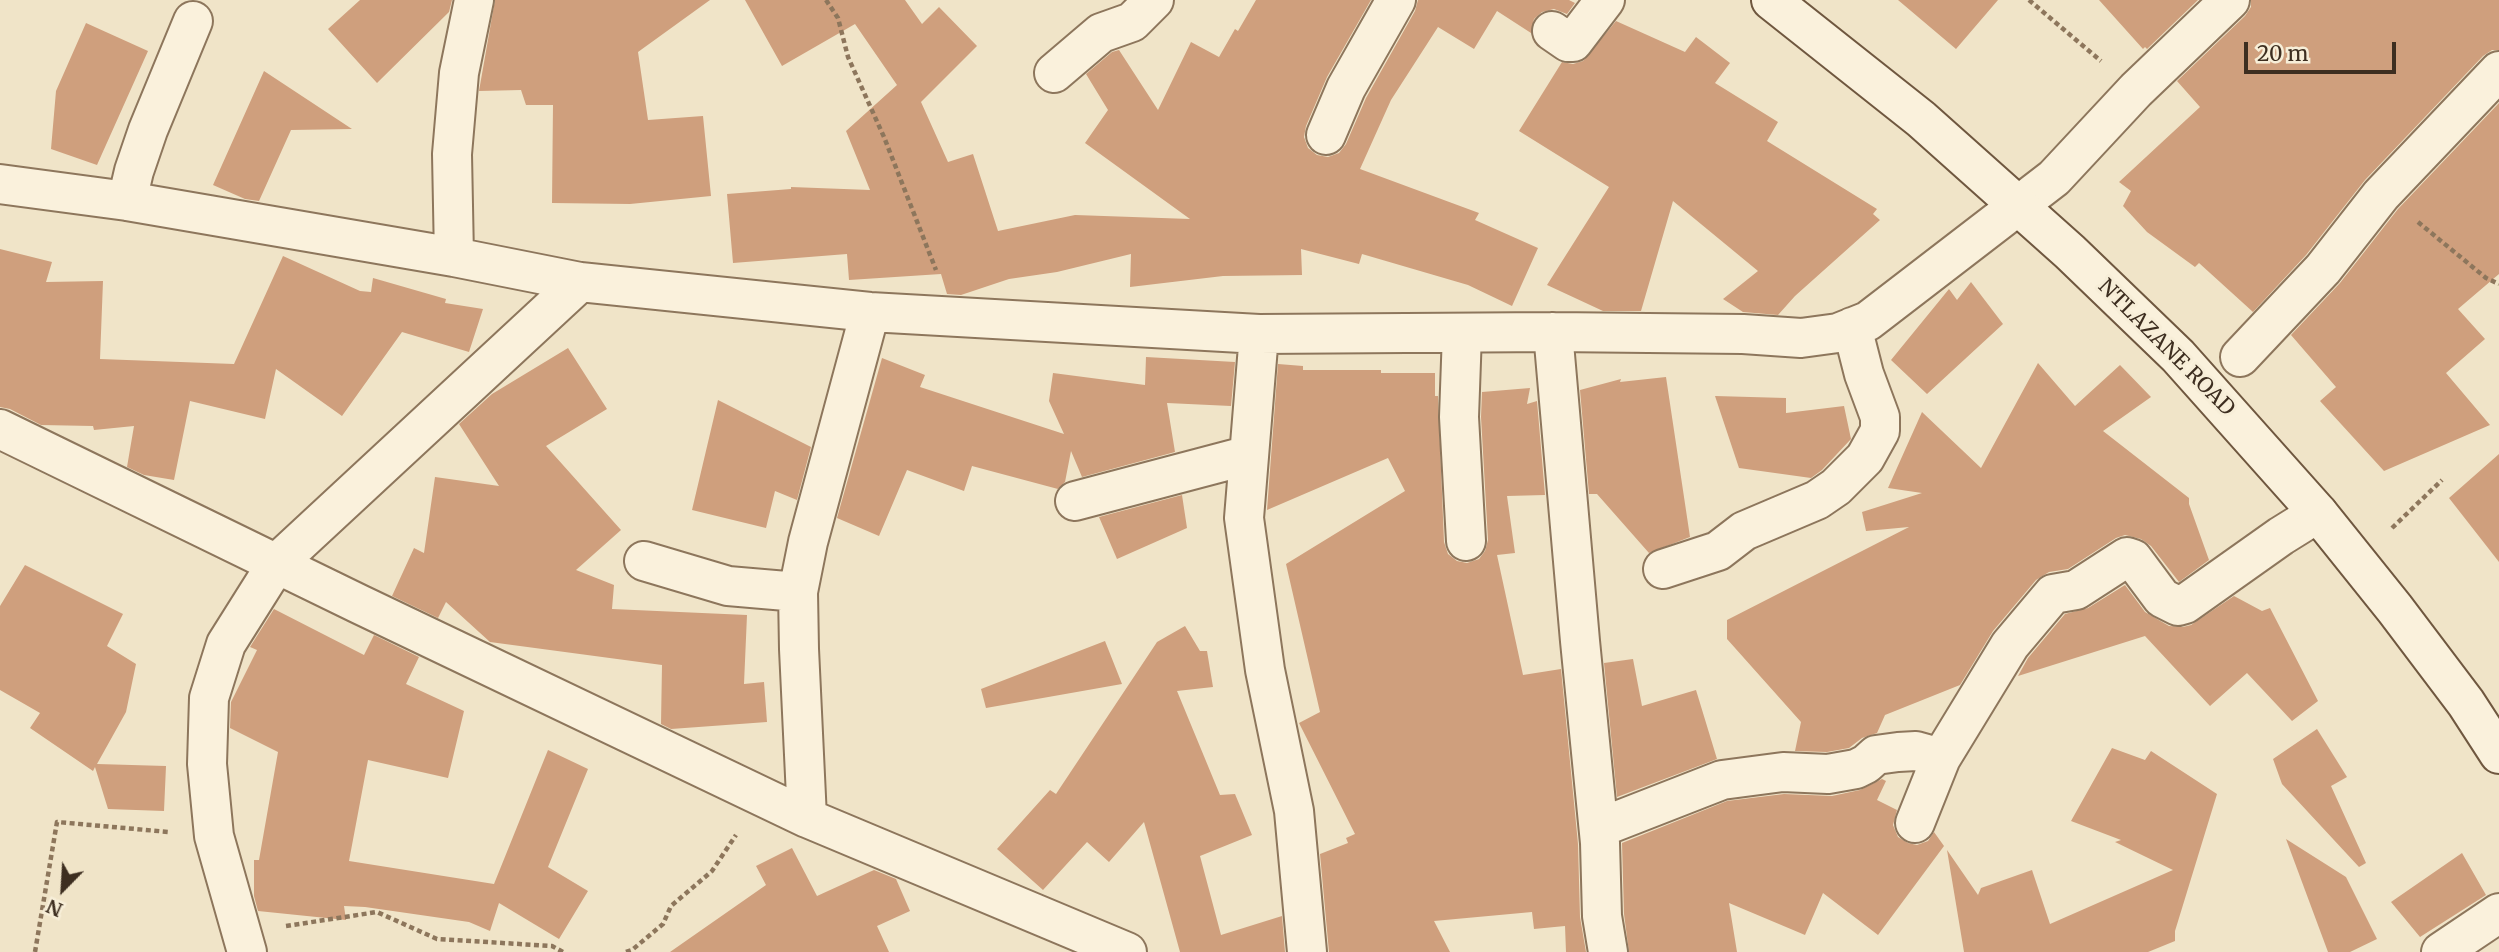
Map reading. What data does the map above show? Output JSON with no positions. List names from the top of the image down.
{
  "streets": {
    "street": ["NTLAZANE ROAD"]
  },
  "scale_bar": "20 m",
  "north": "bottom left"
}
